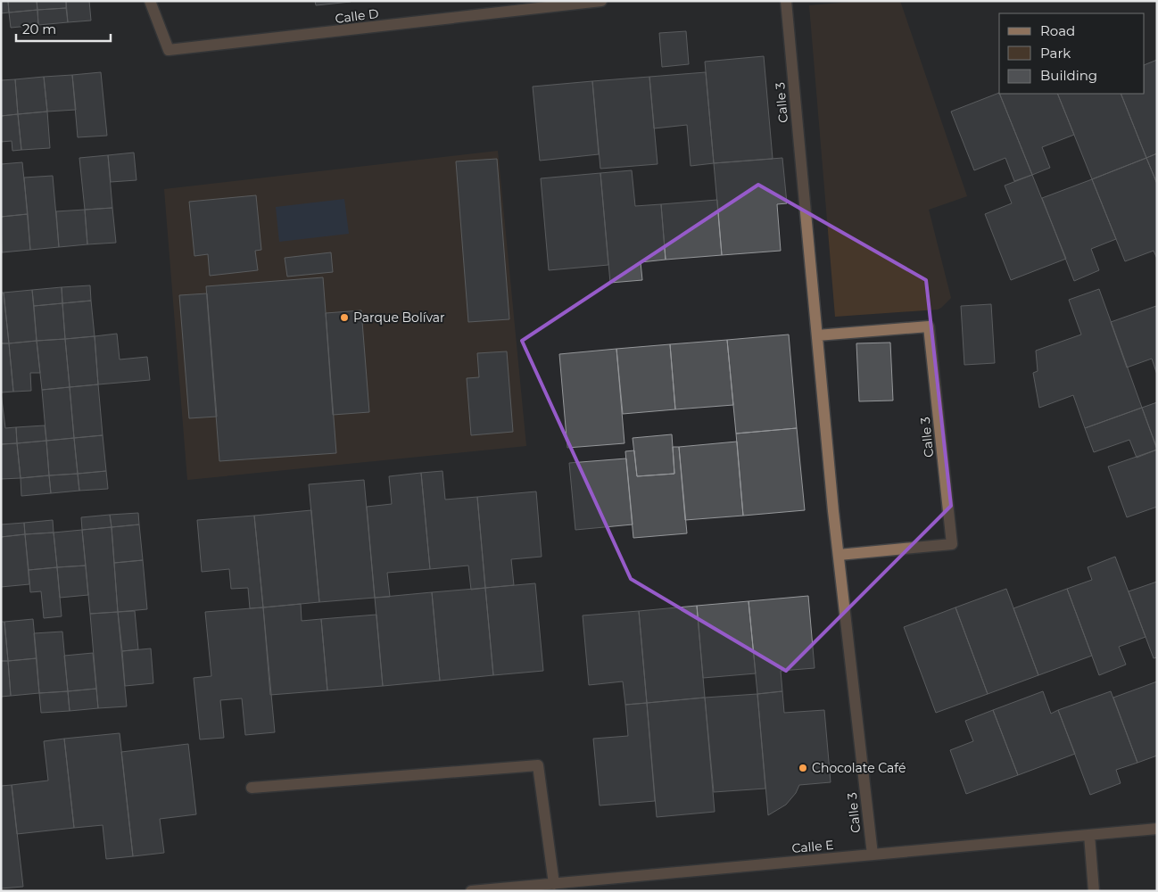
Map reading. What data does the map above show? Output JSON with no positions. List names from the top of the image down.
{
  "streets": {
    "street": ["Calle D", "Calle 3", "Calle E"]
  },
  "crossings": [
    ["Calle 3", "Calle E"]
  ],
  "places": ["Parque Bolívar", "Chocolate Café"],
  "legend": ["Road", "Park", "Building"],
  "scale_bar": "20 m"
}
